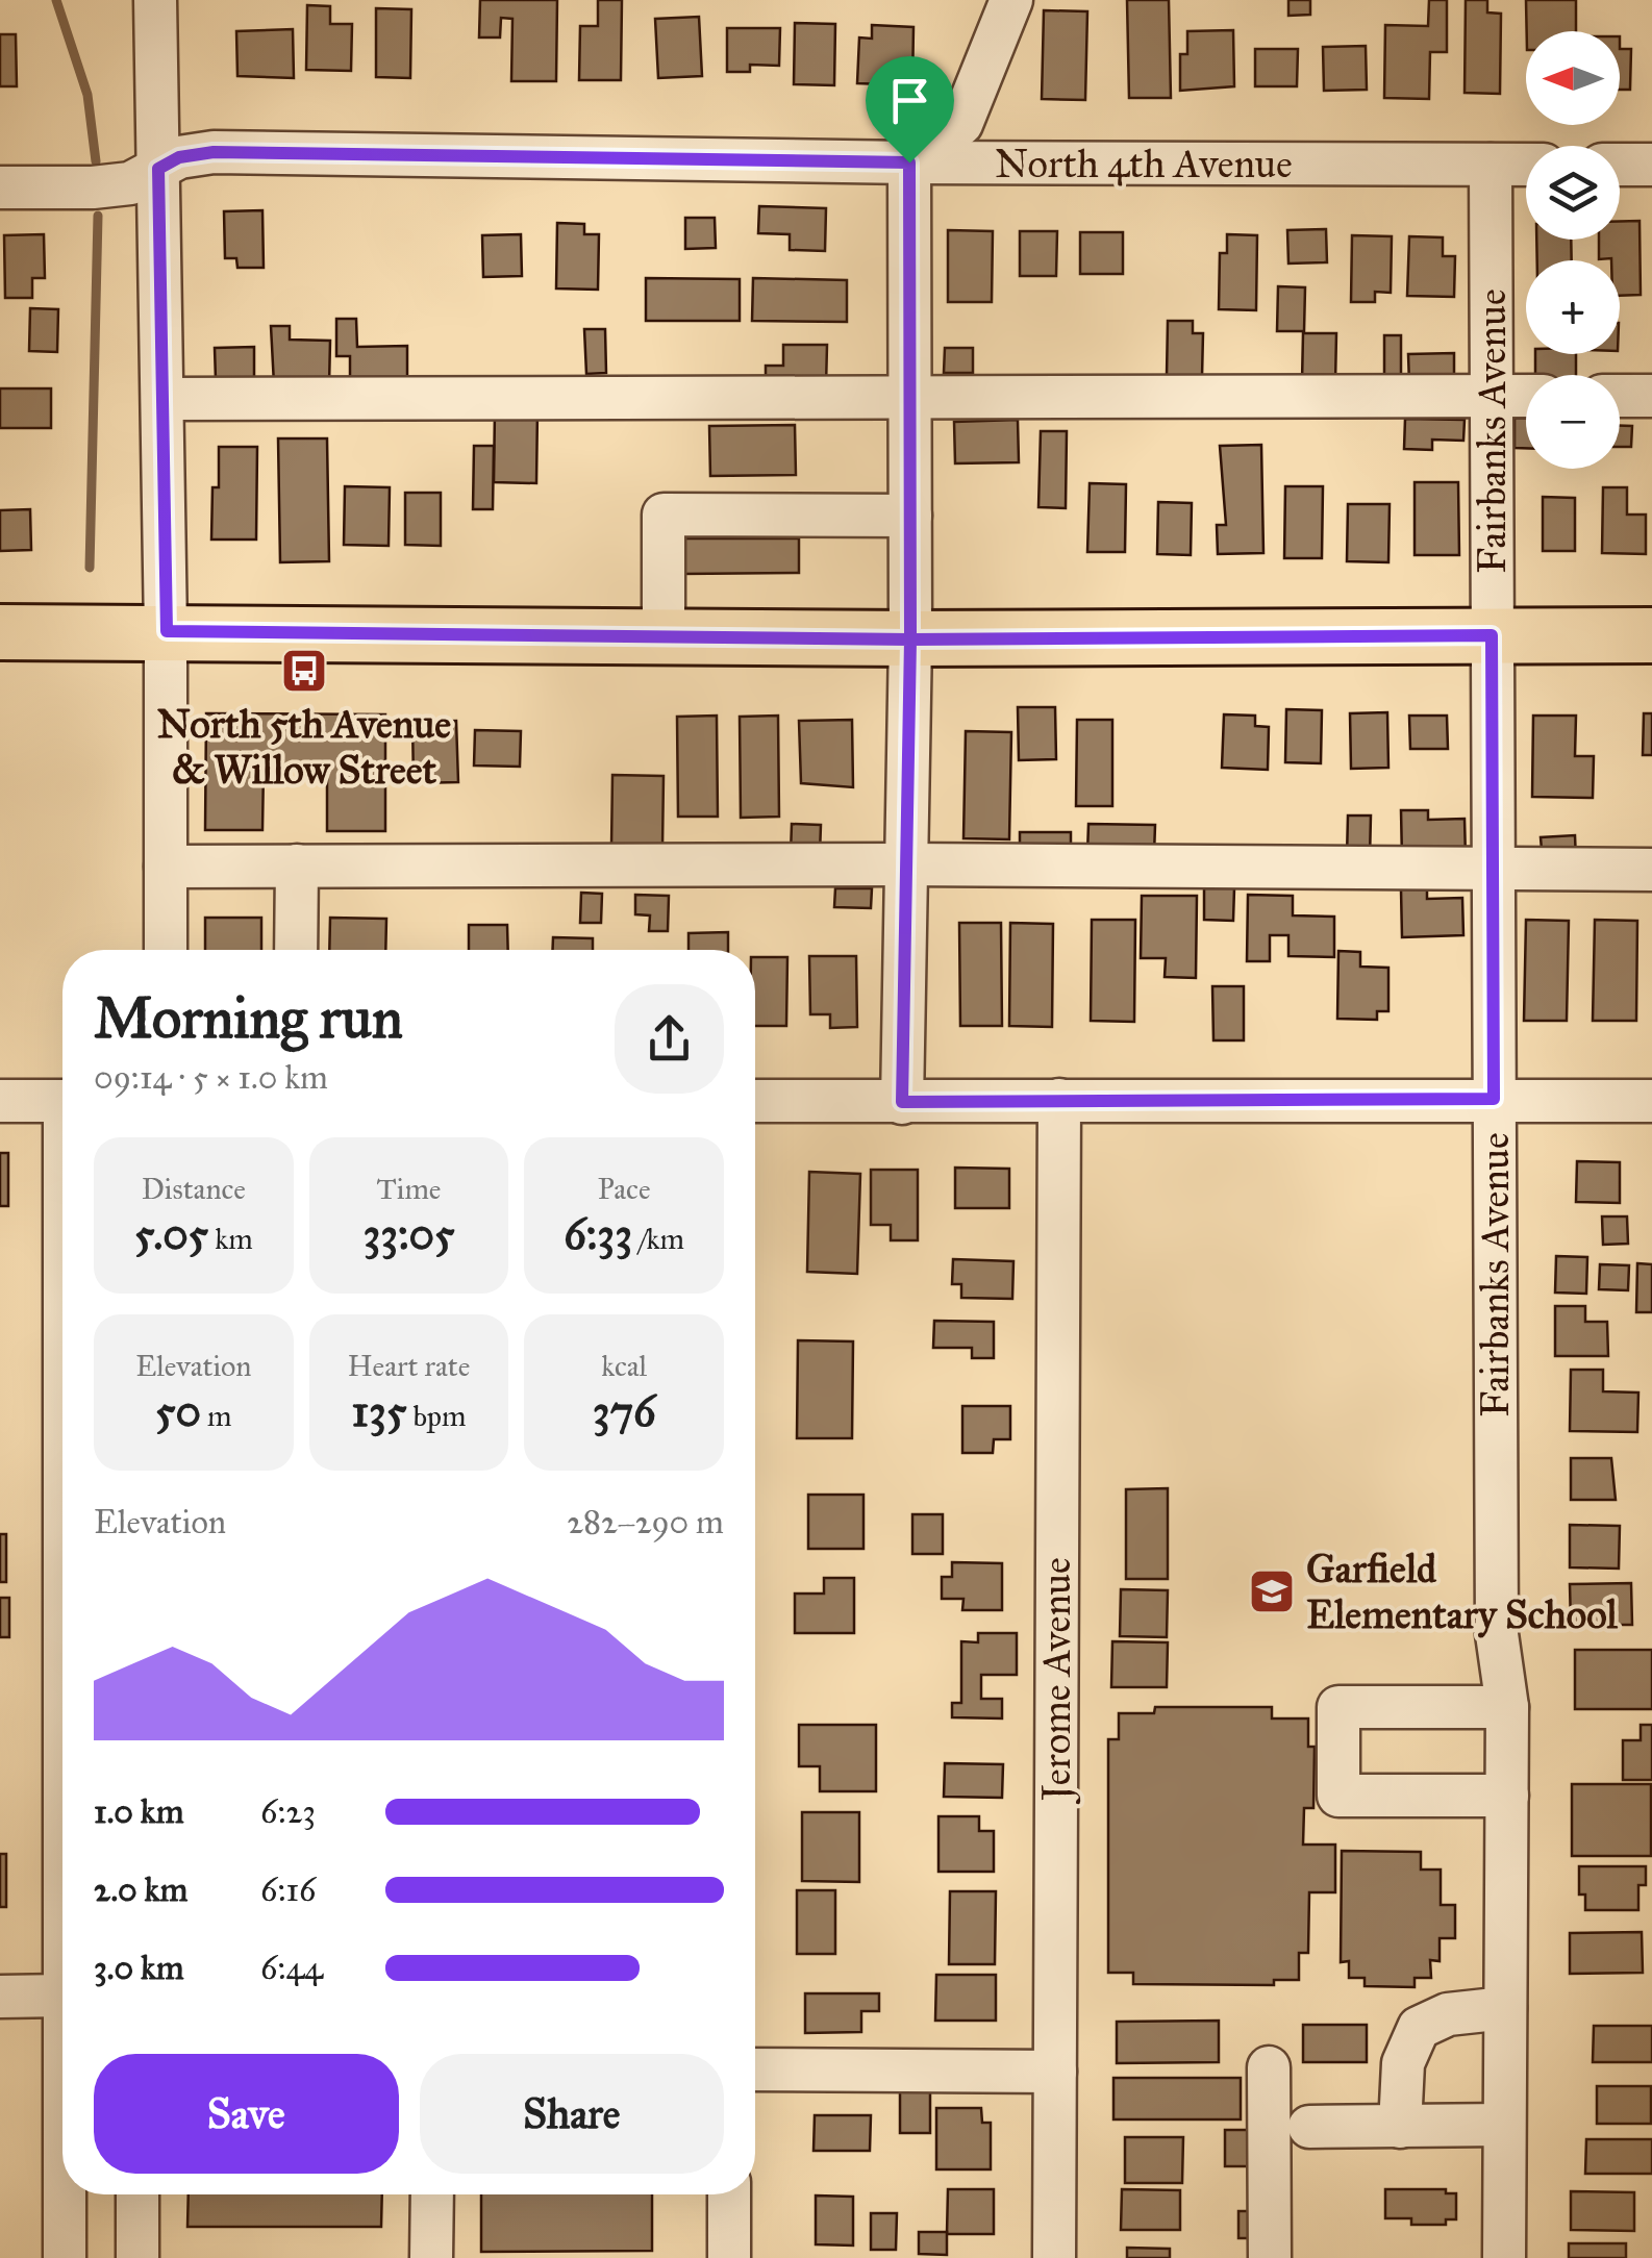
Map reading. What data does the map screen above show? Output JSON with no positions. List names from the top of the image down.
{
  "streets": {
    "street": ["North 4th Avenue", "Fairbanks Avenue", "Jerome Avenue"]
  },
  "crossings": [
    ["North 4th Avenue", "Fairbanks Avenue"]
  ],
  "places": {
    "bus stop": ["North 5th Avenue & Willow Street"],
    "school or university": ["Garfield Elementary School"]
  },
  "north": "left",
  "page": {
    "map_buttons": ["+", "−"],
    "heading": ["Morning run", "09:14 · 5 × 1.0 km"],
    "stats": [
      ["Distance", "5.05 km"],
      ["Time", "33:05"],
      ["Pace", "6:33 /km"],
      ["Elevation", "50 m"],
      ["Heart rate", "135 bpm"],
      ["kcal", "376"]
    ],
    "chart": ["Elevation", "282–290 m"],
    "list": [
      {
        "name": "1.0 km",
        "note": "6:23"
      },
      {
        "name": "2.0 km",
        "note": "6:16"
      },
      {
        "name": "3.0 km",
        "note": "6:44"
      }
    ],
    "buttons": ["Save", "Share"]
  }
}
